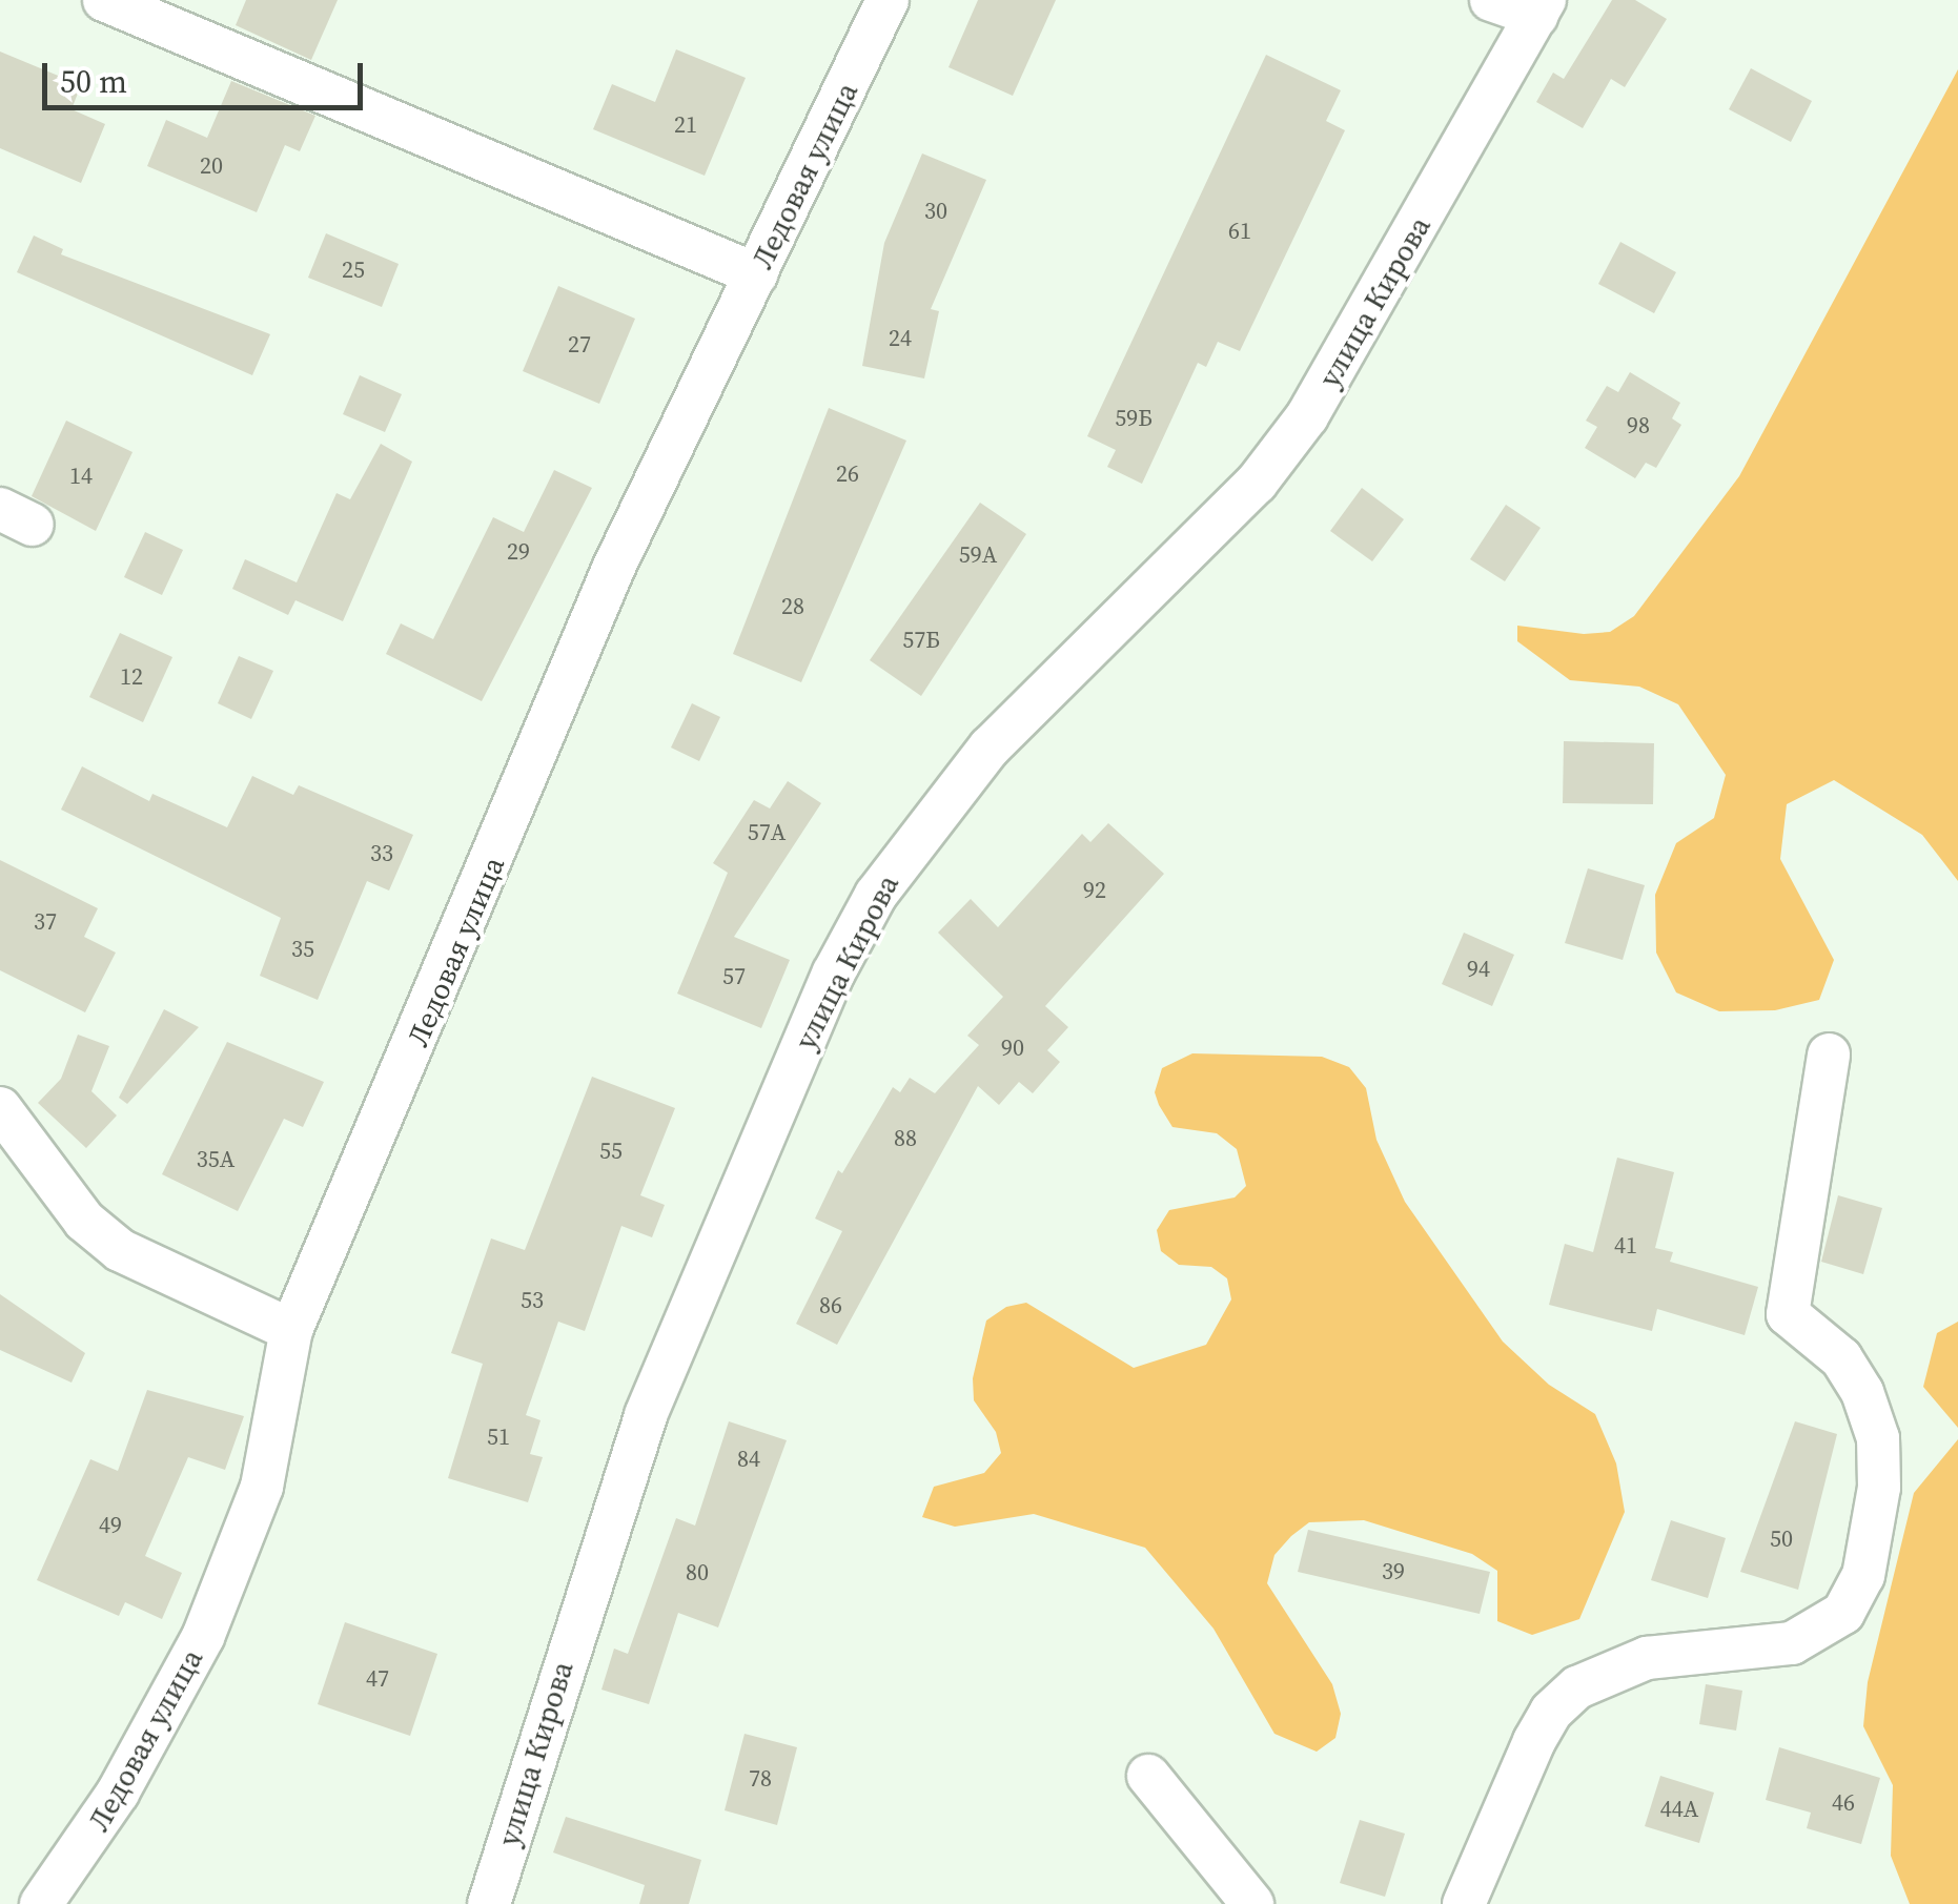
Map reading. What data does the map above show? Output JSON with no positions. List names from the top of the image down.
{
  "streets": {
    "street": ["Ледовая улица", "улица Кирова"]
  },
  "house_numbers": [
    "21",
    "20",
    "30",
    "61",
    "25",
    "24",
    "27",
    "59Б",
    "98",
    "26",
    "14",
    "29",
    "59А",
    "28",
    "57Б",
    "12",
    "57А",
    "33",
    "92",
    "37",
    "35",
    "94",
    "57",
    "90",
    "88",
    "55",
    "35А",
    "41",
    "53",
    "86",
    "51",
    "84",
    "49",
    "50",
    "39",
    "80",
    "47",
    "78",
    "46",
    "44А"
  ],
  "scale_bar": "50 m"
}
